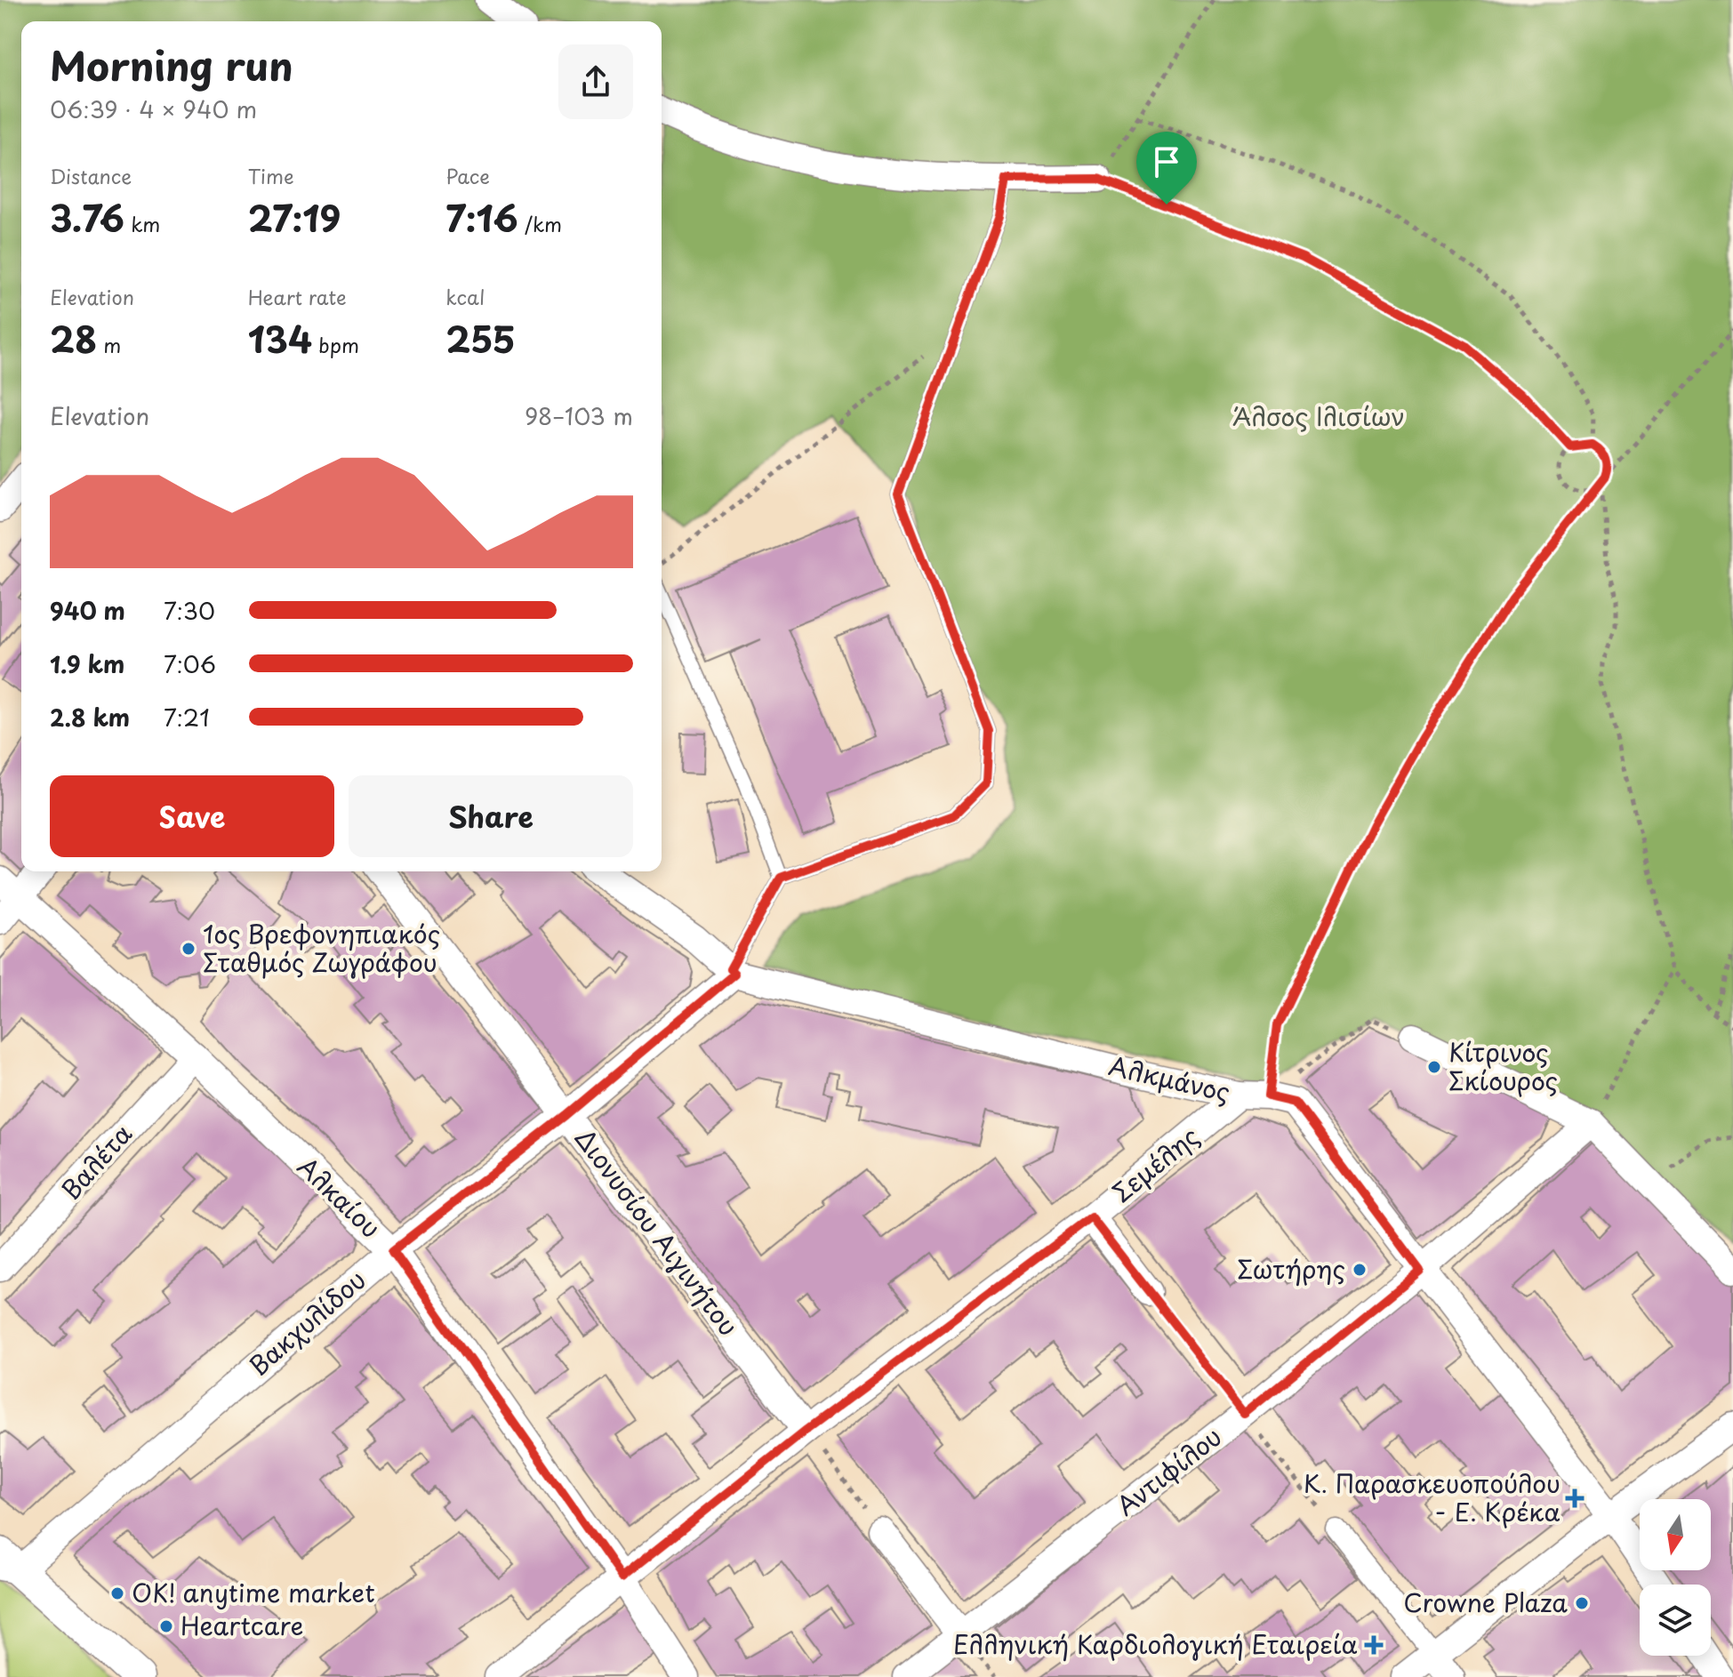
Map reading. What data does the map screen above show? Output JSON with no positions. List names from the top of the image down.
{
  "streets": {
    "street": [
      "Αλκμάνος",
      "Βαλέτα",
      "Σεμέλης",
      "Αλκαίου",
      "Διονυσίου Αιγινήτου",
      "Βακχυλίδου",
      "Αντιφίλου"
    ]
  },
  "crossings": [
    ["Αλκμάνος", "Σεμέλης"],
    ["Αλκμάνος", "Βακχυλίδου"],
    ["Αλκμάνος", "Αντιφίλου"],
    ["Βαλέτα", "Αλκαίου"],
    ["Σεμέλης", "Αλκαίου"],
    ["Σεμέλης", "Διονυσίου Αιγινήτου"],
    ["Αλκαίου", "Βακχυλίδου"],
    ["Διονυσίου Αιγινήτου", "Βακχυλίδου"]
  ],
  "parks": ["Άλσος Ιλισίων"],
  "places": {
    "other": [
      "1ος Βρεφονηπιακός Σταθμός Ζωγράφου",
      "Κίτρινος Σκίουρος",
      "Σωτήρης",
      "OK! anytime market",
      "Crowne Plaza",
      "Heartcare"
    ],
    "health": ["Κ. Παρασκευοπούλου - Ε. Κρέκα", "Ελληνική Καρδιολογική Εταιρεία"]
  },
  "north": "bottom",
  "page": {
    "heading": ["Morning run", "06:39 · 4 × 940 m"],
    "stats": [
      ["Distance", "3.76 km"],
      ["Time", "27:19"],
      ["Pace", "7:16 /km"],
      ["Elevation", "28 m"],
      ["Heart rate", "134 bpm"],
      ["kcal", "255"]
    ],
    "chart": ["Elevation", "98–103 m"],
    "list": [
      {
        "name": "940 m",
        "note": "7:30"
      },
      {
        "name": "1.9 km",
        "note": "7:06"
      },
      {
        "name": "2.8 km",
        "note": "7:21"
      }
    ],
    "buttons": ["Save", "Share"]
  }
}
